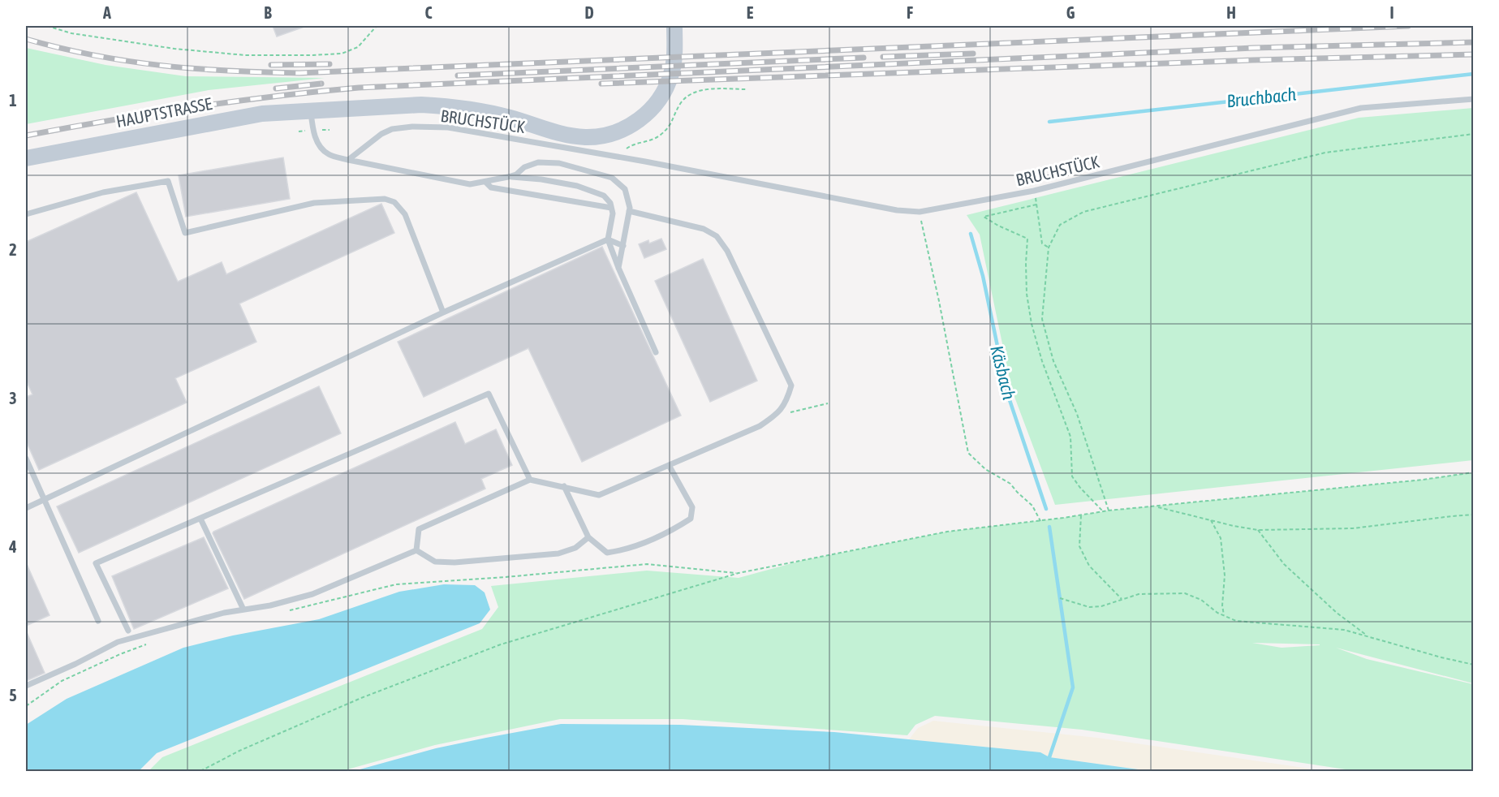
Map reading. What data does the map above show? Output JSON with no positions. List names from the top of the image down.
{
  "streets": {
    "street": ["HAUPTSTRASSE"],
    "lane": ["BRUCHSTÜCK"]
  },
  "water": ["Bruchbach", "Käsbach"],
  "grid": {
    "columns": [
      "A",
      "B",
      "C",
      "D",
      "E",
      "F",
      "G",
      "H",
      "I"
    ],
    "rows": [
      "1",
      "2",
      "3",
      "4",
      "5"
    ]
  }
}
